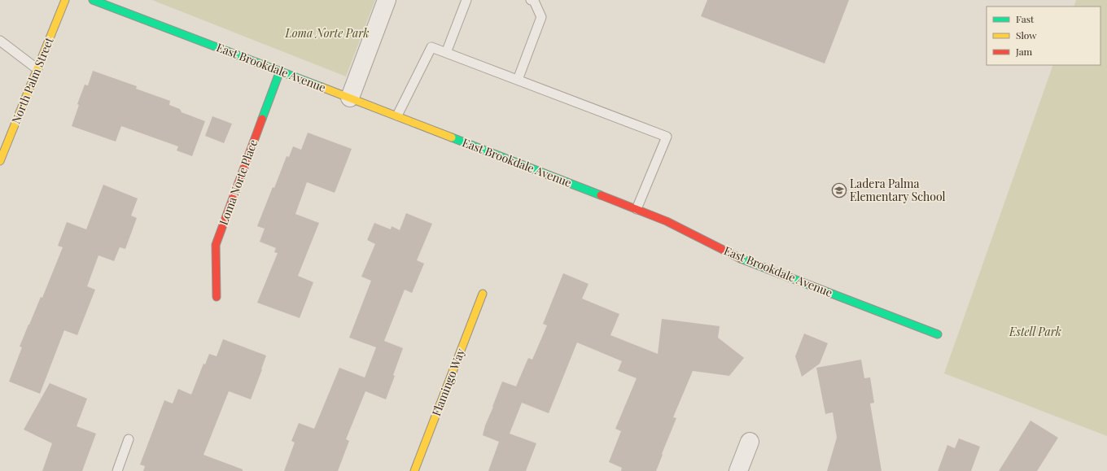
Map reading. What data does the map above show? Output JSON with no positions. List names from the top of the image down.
{
  "streets": {
    "street": [
      "East Brookdale Avenue",
      "North Palm Street",
      "Loma Norte Place",
      "Flamingo Way"
    ]
  },
  "crossings": [
    ["East Brookdale Avenue", "Loma Norte Place"]
  ],
  "parks": ["Loma Norte Park", "Estell Park"],
  "places": {
    "school or university": ["Ladera Palma Elementary School"]
  },
  "legend": ["Fast", "Slow", "Jam"]
}
